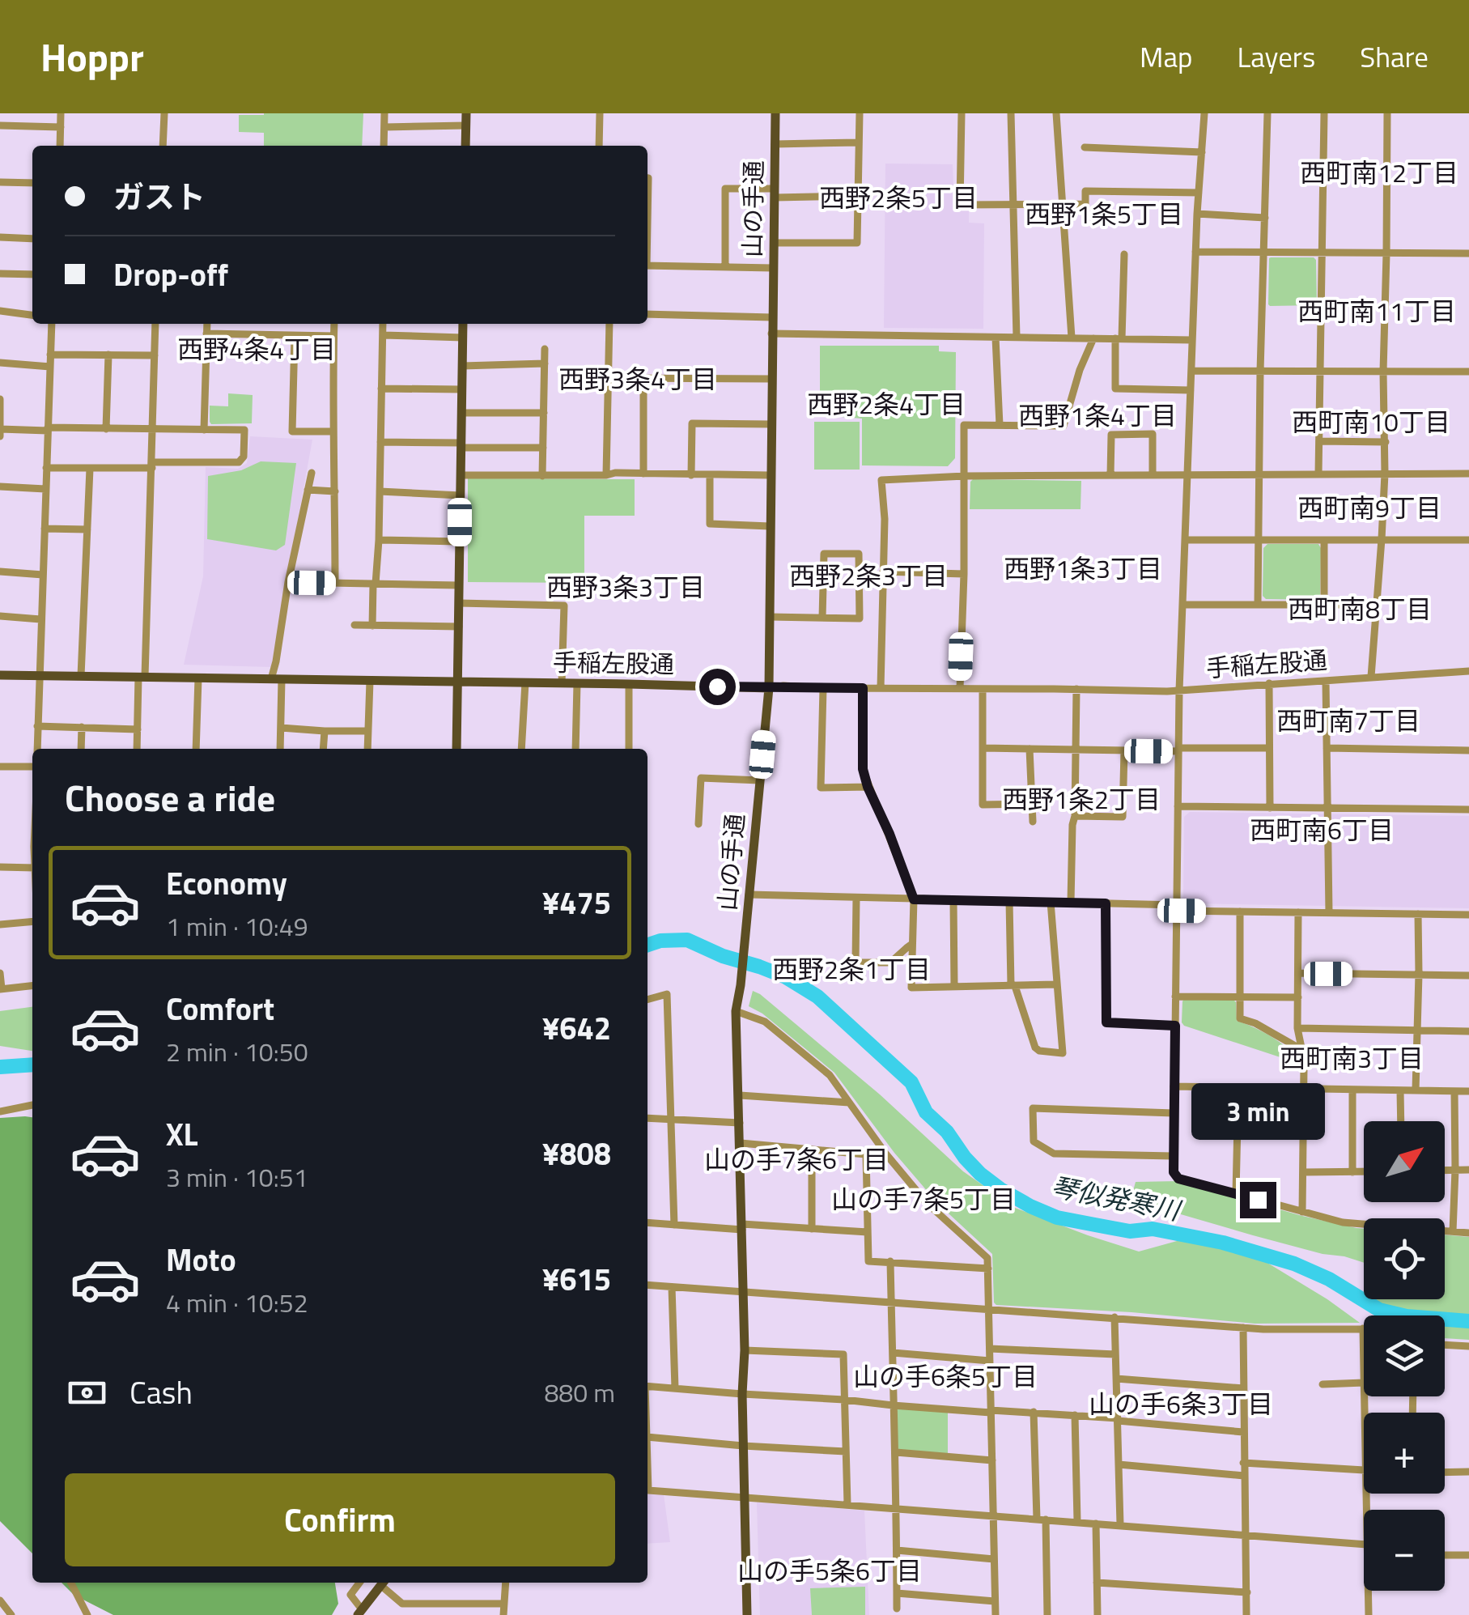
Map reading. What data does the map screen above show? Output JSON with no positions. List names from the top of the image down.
{
  "streets": {
    "main road": ["山の手通", "手稲左股通"]
  },
  "crossings": [
    ["山の手通", "手稲左股通"]
  ],
  "districts": [
    "西町南12丁目",
    "西野2条5丁目",
    "西野1条5丁目",
    "西町南11丁目",
    "西野4条4丁目",
    "西野3条4丁目",
    "西野2条4丁目",
    "西野1条4丁目",
    "西町南10丁目",
    "西町南9丁目",
    "西野1条3丁目",
    "西野2条3丁目",
    "西野3条3丁目",
    "西町南8丁目",
    "西町南7丁目",
    "西野1条2丁目",
    "西町南6丁目",
    "西野2条1丁目",
    "西町南3丁目",
    "山の手7条6丁目",
    "山の手7条5丁目",
    "山の手6条5丁目",
    "山の手6条3丁目",
    "山の手5条6丁目"
  ],
  "water": ["琴似発寒川"],
  "north": "top right",
  "page": {
    "header": "Hoppr",
    "nav": ["Map", "Layers", "Share"],
    "banner": ["ガスト", "Drop-off"],
    "heading": "Choose a ride",
    "list": [
      {
        "name": "Economy",
        "note": "1 min · 10:49",
        "value": "¥475"
      },
      {
        "name": "Comfort",
        "note": "2 min · 10:50",
        "value": "¥642"
      },
      {
        "name": "XL",
        "note": "3 min · 10:51",
        "value": "¥808"
      },
      {
        "name": "Moto",
        "note": "4 min · 10:52",
        "value": "¥615"
      }
    ],
    "bubble": "3 min",
    "map_buttons": ["+", "−"],
    "pay": ["Cash", "880 m"],
    "buttons": "Confirm"
  }
}
